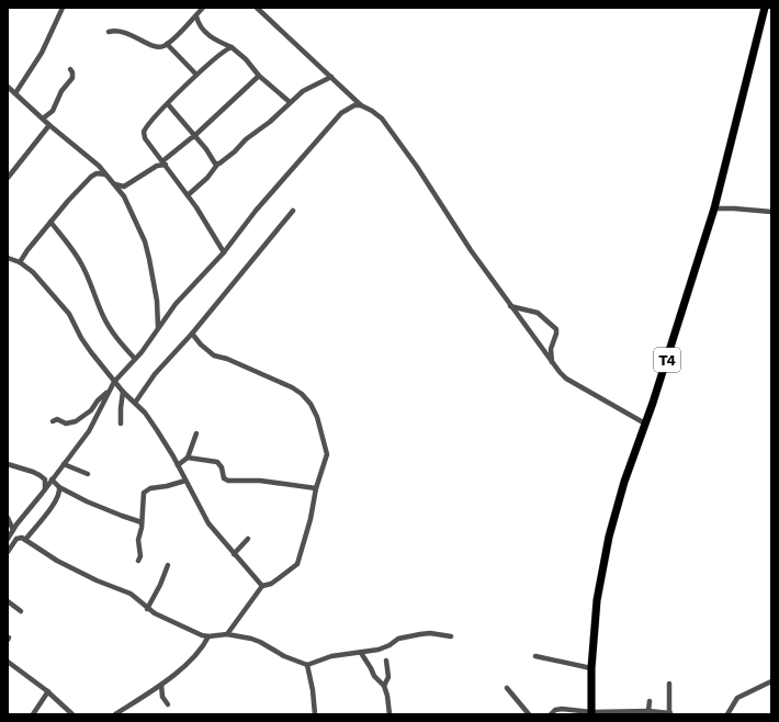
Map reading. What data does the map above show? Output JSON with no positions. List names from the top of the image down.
{
  "streets": {
    "highway": ["T4"]
  }
}
